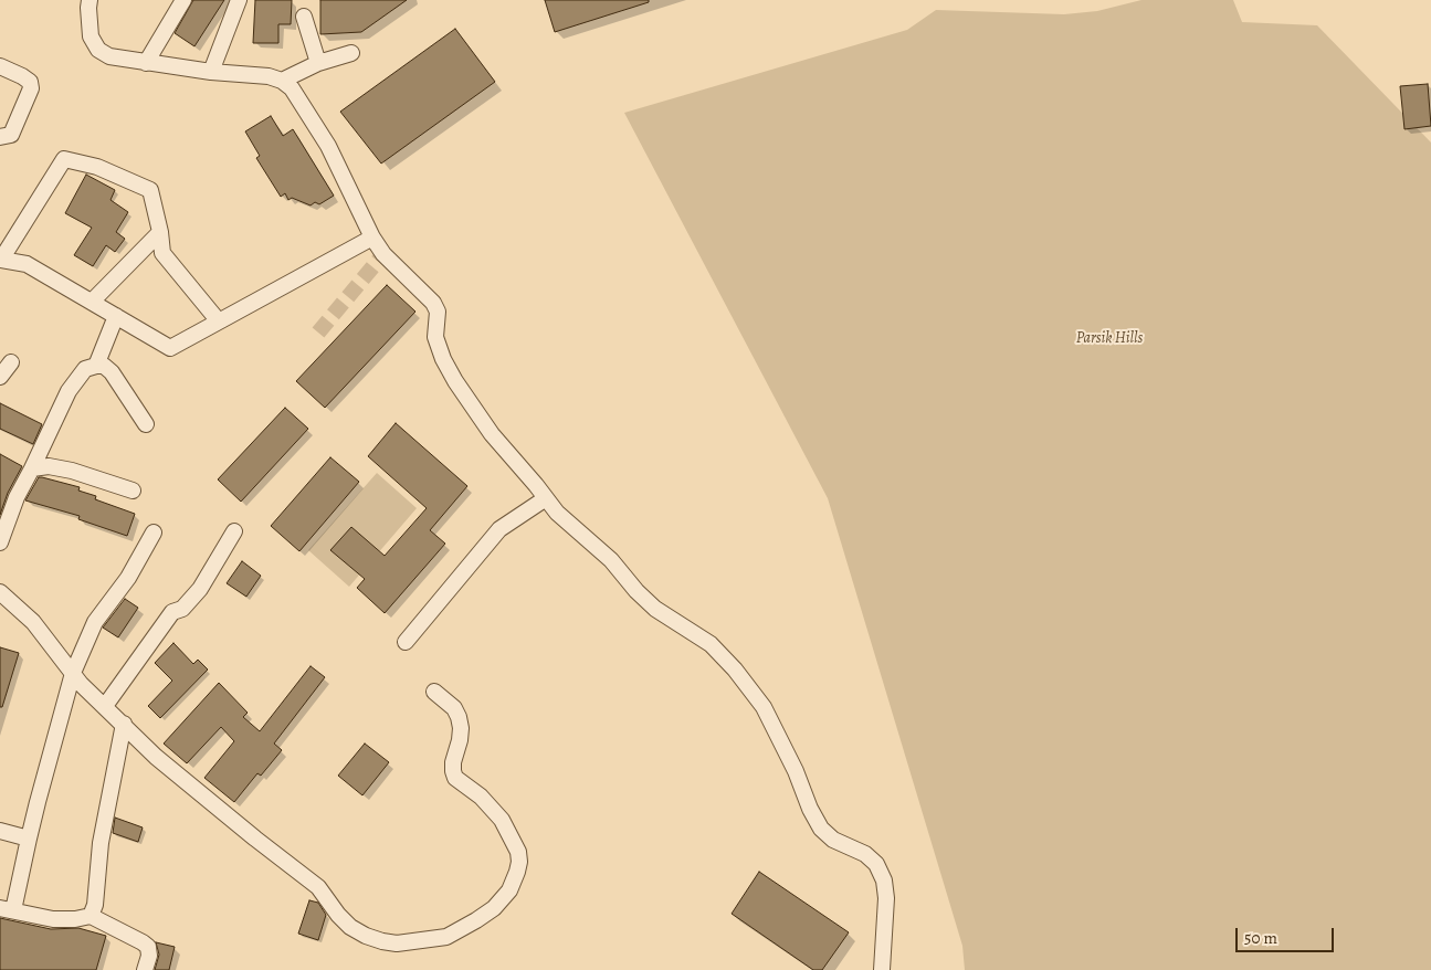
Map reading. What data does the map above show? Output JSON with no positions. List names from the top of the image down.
{
  "parks": ["Parsik Hills"],
  "scale_bar": "50 m"
}
